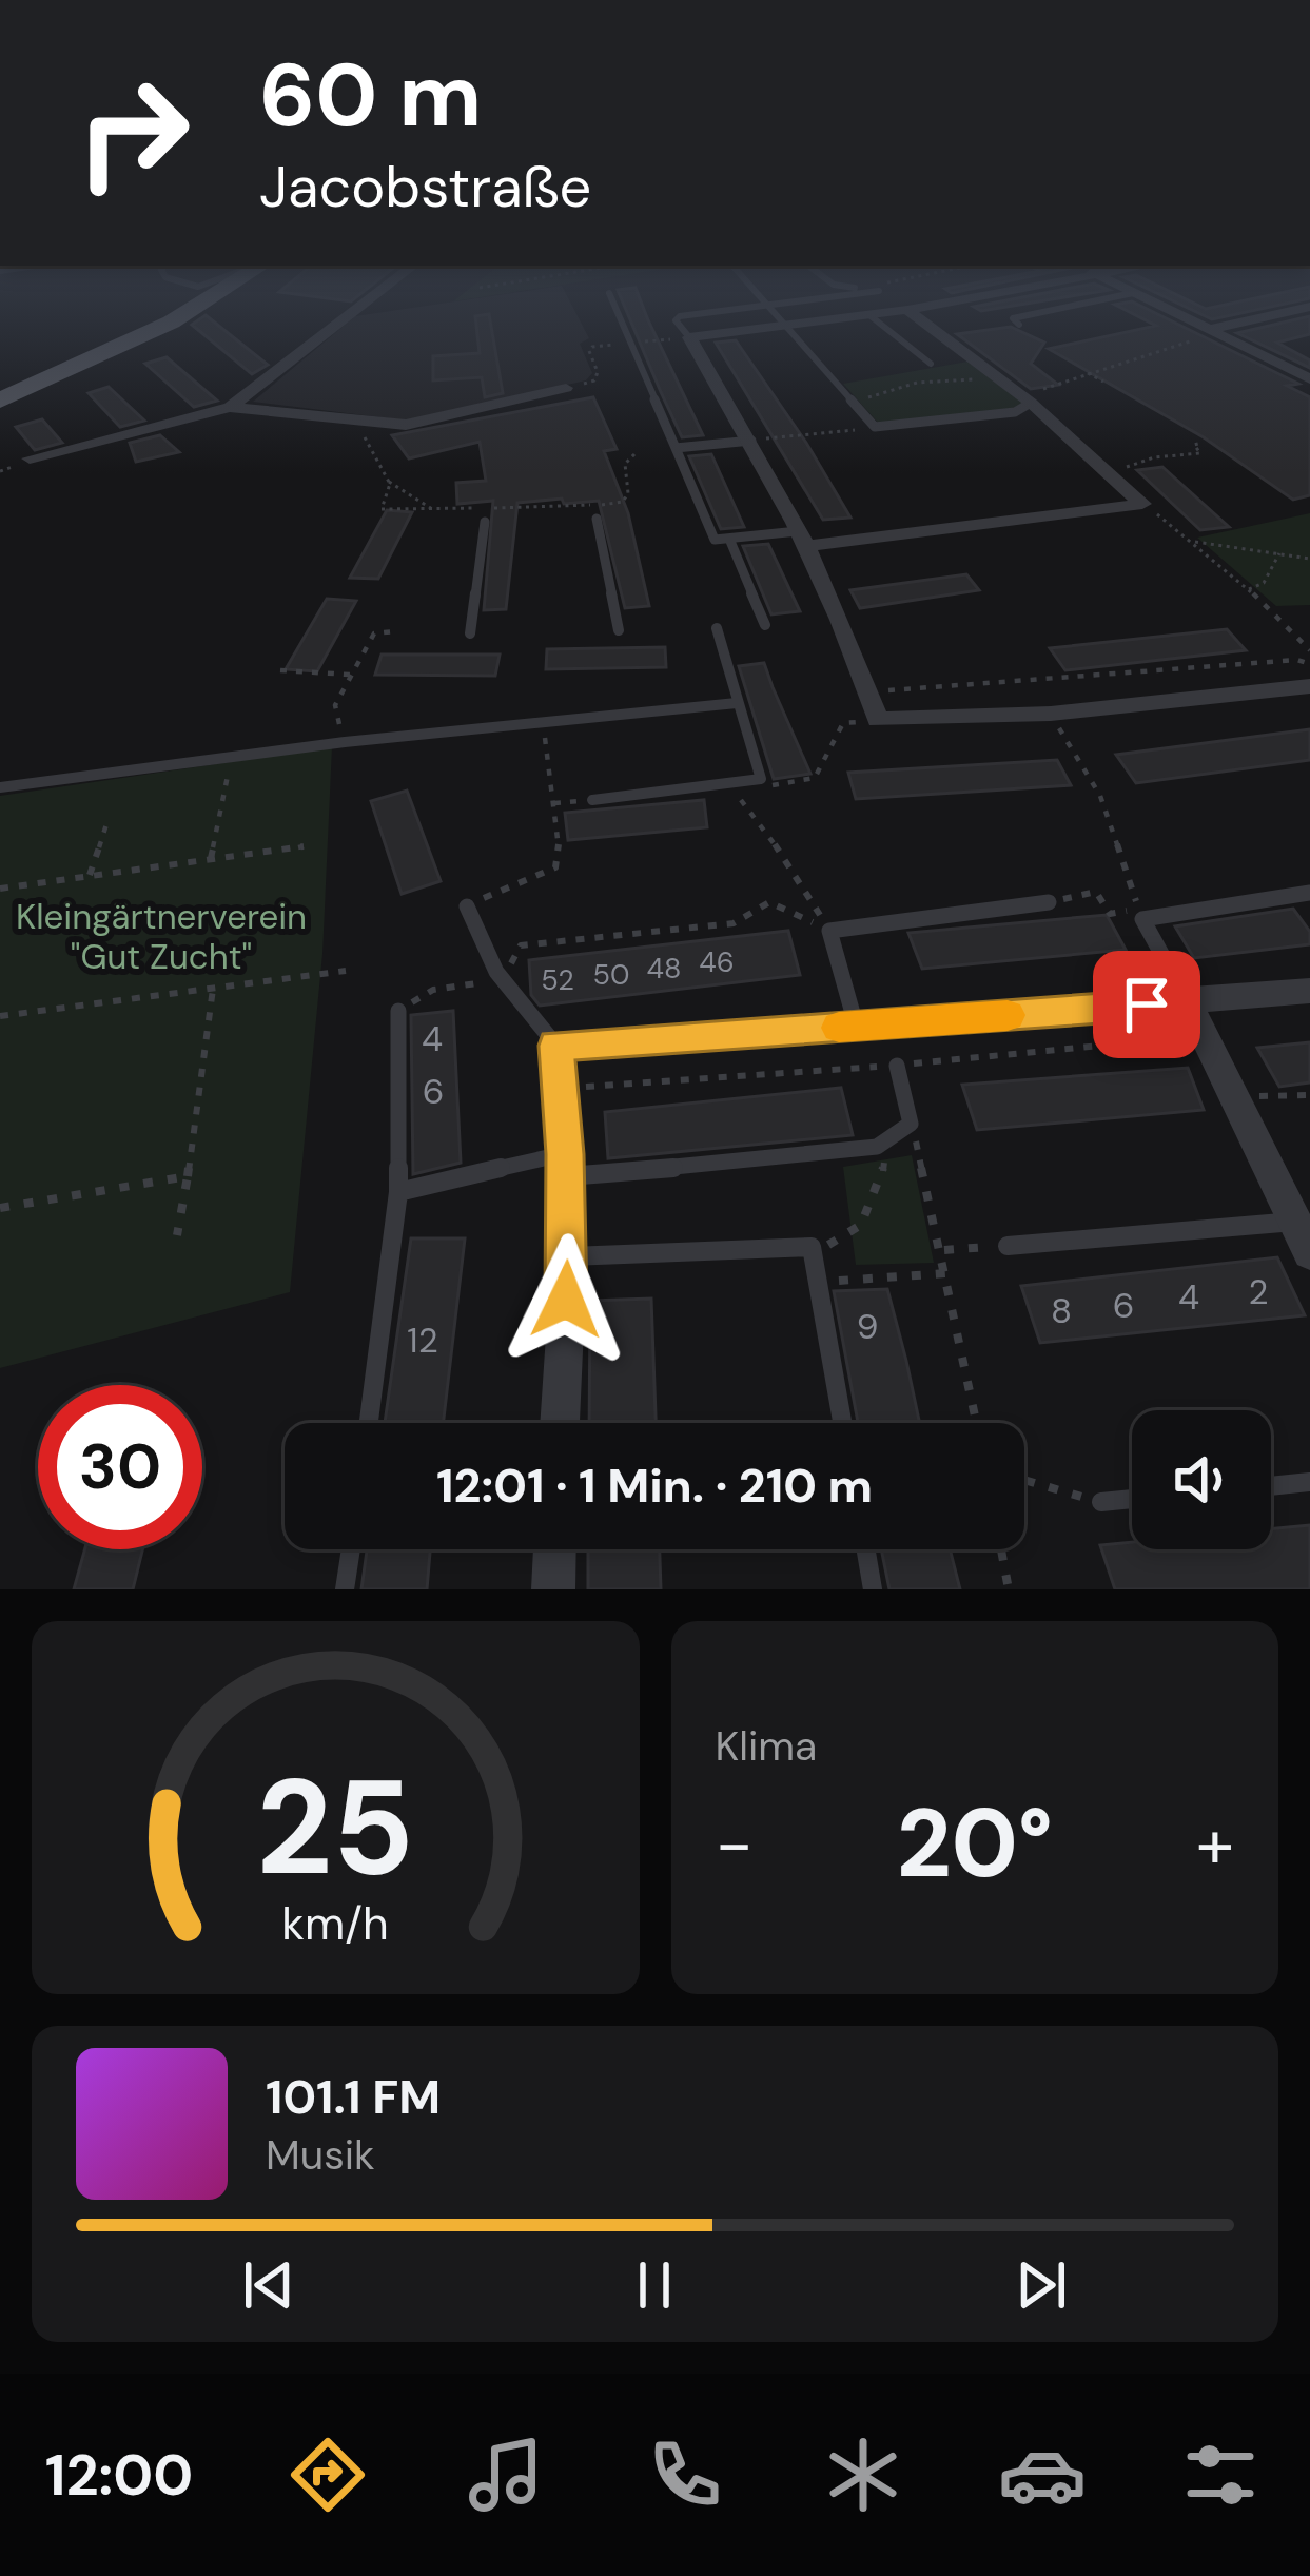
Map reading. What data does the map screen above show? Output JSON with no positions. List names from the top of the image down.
{
  "parks": ["Kleingärtnerverein \"Gut Zucht\""],
  "house_numbers": [
    "46",
    "48",
    "50",
    "52",
    "4",
    "6",
    "2",
    "4",
    "6",
    "8",
    "9",
    "12"
  ],
  "page": {
    "turn": ["60 m", "Jacobstraße"],
    "limit": "30",
    "trip": "12:01 · 1 Min. · 210 m",
    "tile": "Klima",
    "heat": ["−", "20°", "+"],
    "song": ["101.1 FM", "Musik"],
    "tabs": "12:00",
    "gauge": ["25", "km/h"]
  }
}
